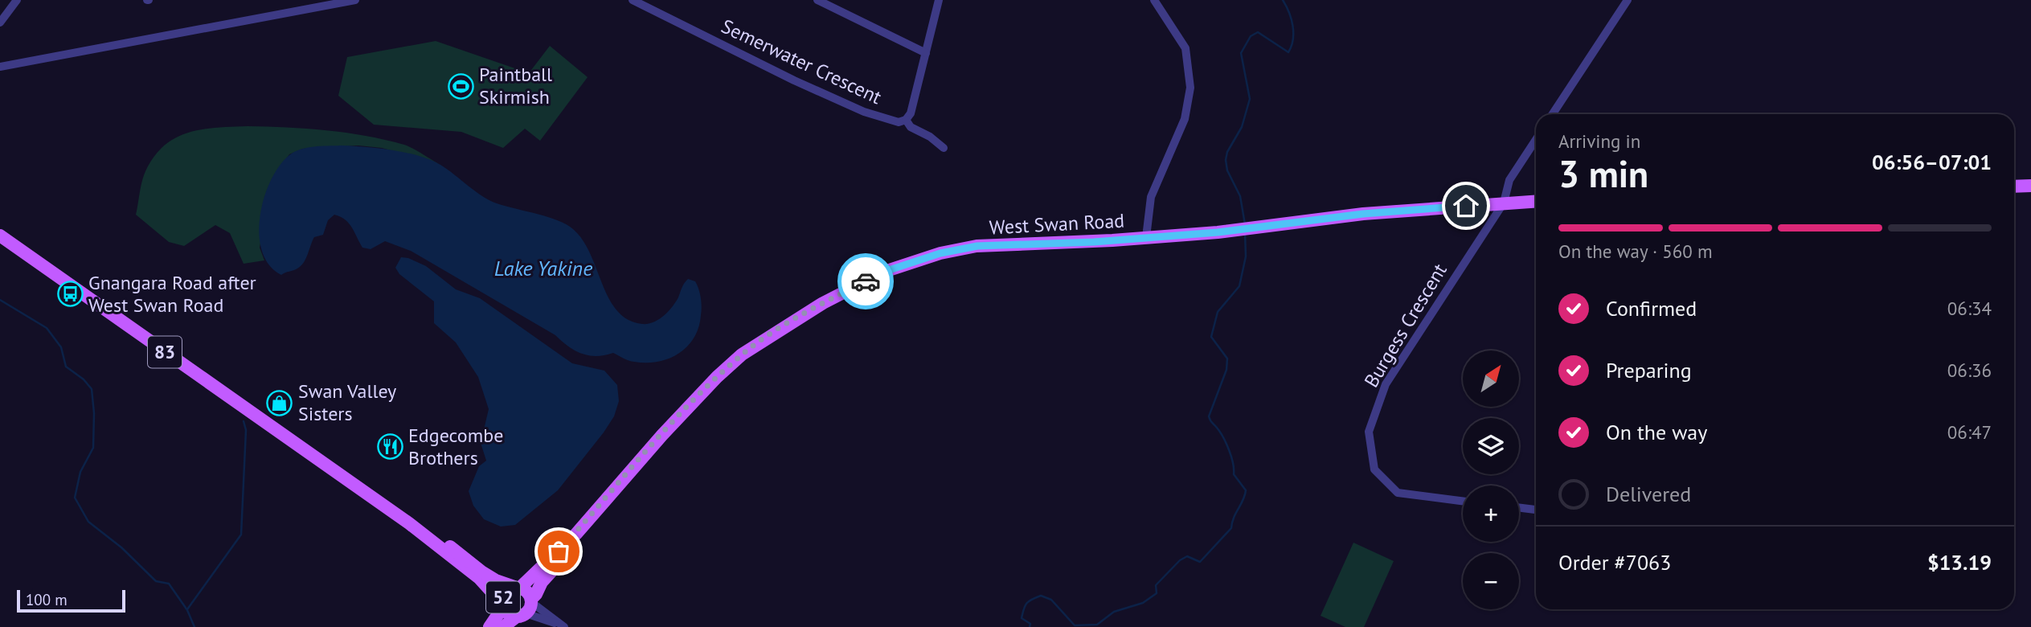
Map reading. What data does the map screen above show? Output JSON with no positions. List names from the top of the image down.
{
  "streets": {
    "main road": ["West Swan Road", "83", "52"],
    "street": ["Semerwater Crescent", "Burgess Crescent"]
  },
  "crossings": [
    ["West Swan Road", "Burgess Crescent"],
    ["West Swan Road", "83"],
    ["West Swan Road", "52"],
    ["83", "52"]
  ],
  "water": ["Lake Yakine"],
  "places": {
    "sports": ["Paintball Skirmish"],
    "bus stop": ["Gnangara Road after West Swan Road"],
    "shop": ["Swan Valley Sisters"],
    "restaurant": ["Edgecombe Brothers"]
  },
  "scale_bar": "100 m",
  "north": "top right",
  "page": {
    "heading": ["3 min", "Arriving in", "06:56–07:01"],
    "panel": ["Order #7063", "$13.19"],
    "bar": "On the way · 560 m",
    "list": [
      ["Confirmed", "06:34"],
      ["Preparing", "06:36"],
      ["On the way", "06:47"],
      "Delivered"
    ],
    "map_buttons": ["+", "−"],
    "scale": "100 m"
  }
}
